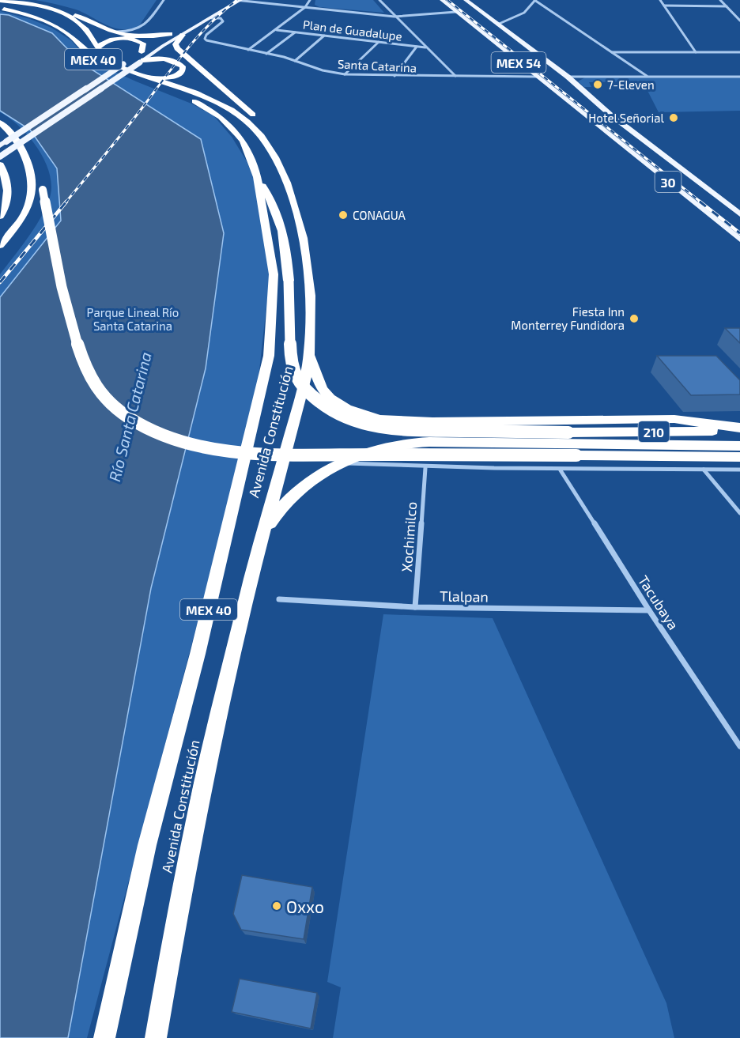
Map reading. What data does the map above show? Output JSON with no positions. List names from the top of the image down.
{
  "streets": {
    "highway": ["MEX 40", "Avenida Constitución", "210"],
    "main road": ["MEX 54", "30"],
    "street": [
      "Plan de Guadalupe",
      "Santa Catarina",
      "Xochimilco",
      "Tlalpan",
      "Tacubaya"
    ]
  },
  "crossings": [
    ["MEX 40", "Santa Catarina"],
    ["MEX 54", "Santa Catarina"],
    ["MEX 54", "30"],
    ["Avenida Constitución", "210"],
    ["Xochimilco", "Tlalpan"],
    ["Tlalpan", "Tacubaya"]
  ],
  "water": ["Río Santa Catarina"],
  "parks": ["Parque Lineal Río Santa Catarina"],
  "places": [
    "7-Eleven",
    "Hotel Señorial",
    "CONAGUA",
    "Fiesta Inn Monterrey Fundidora",
    "Oxxo"
  ]
}
